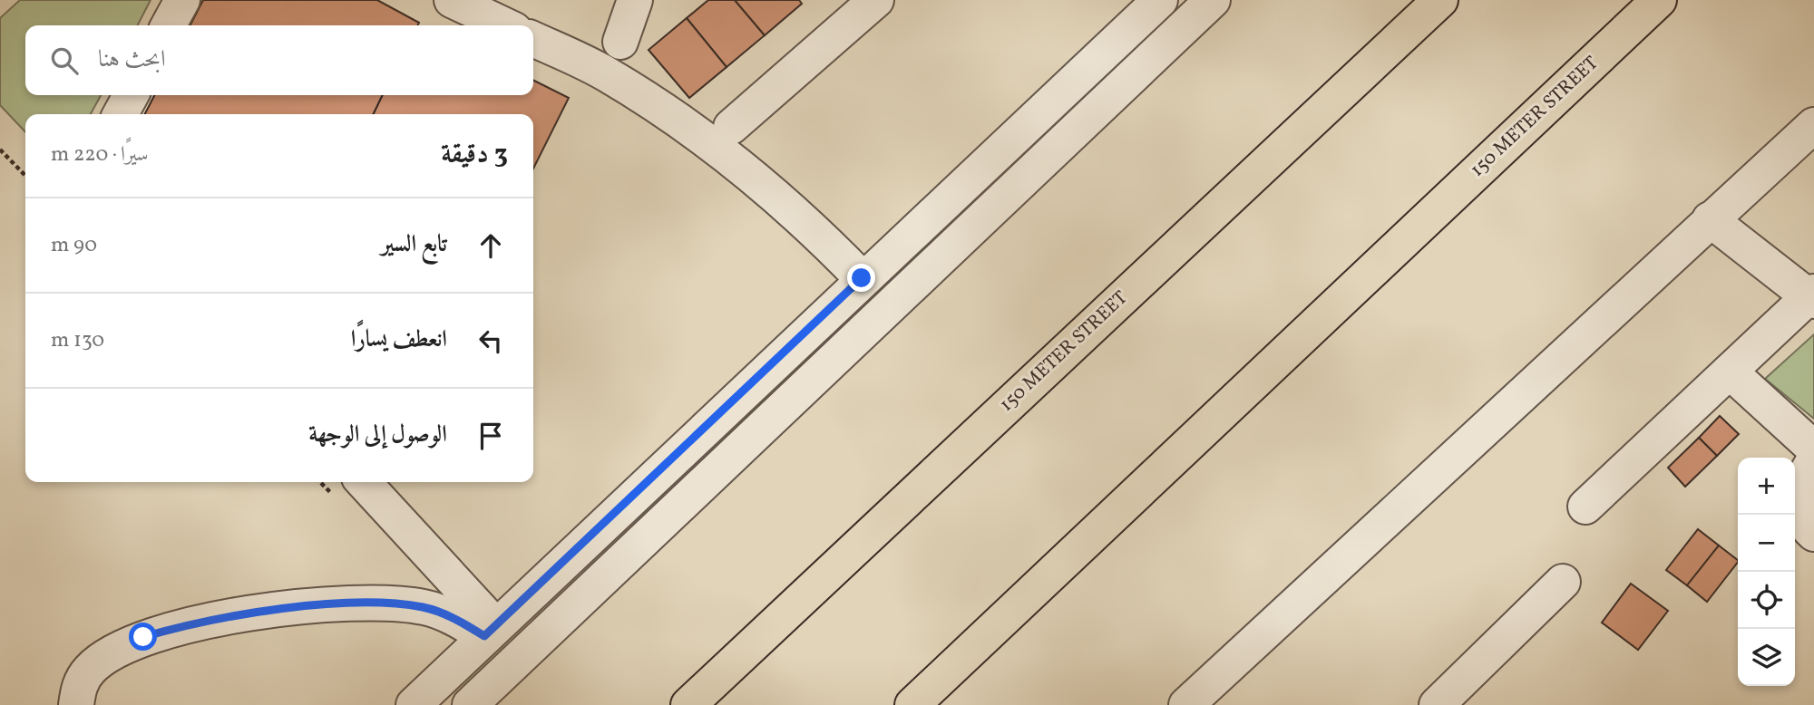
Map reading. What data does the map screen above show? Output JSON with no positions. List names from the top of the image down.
{
  "streets": {
    "highway": ["150 METER STREET"]
  },
  "page": {
    "search": "ابحث هنا",
    "heading": ["3 دقيقة", "سيرًا · 220 m"],
    "list": [
      ["تابع السير", "90 m"],
      ["انعطف يسارًا", "130 m"],
      "الوصول إلى الوجهة"
    ],
    "map_buttons": ["+", "−"]
  }
}
